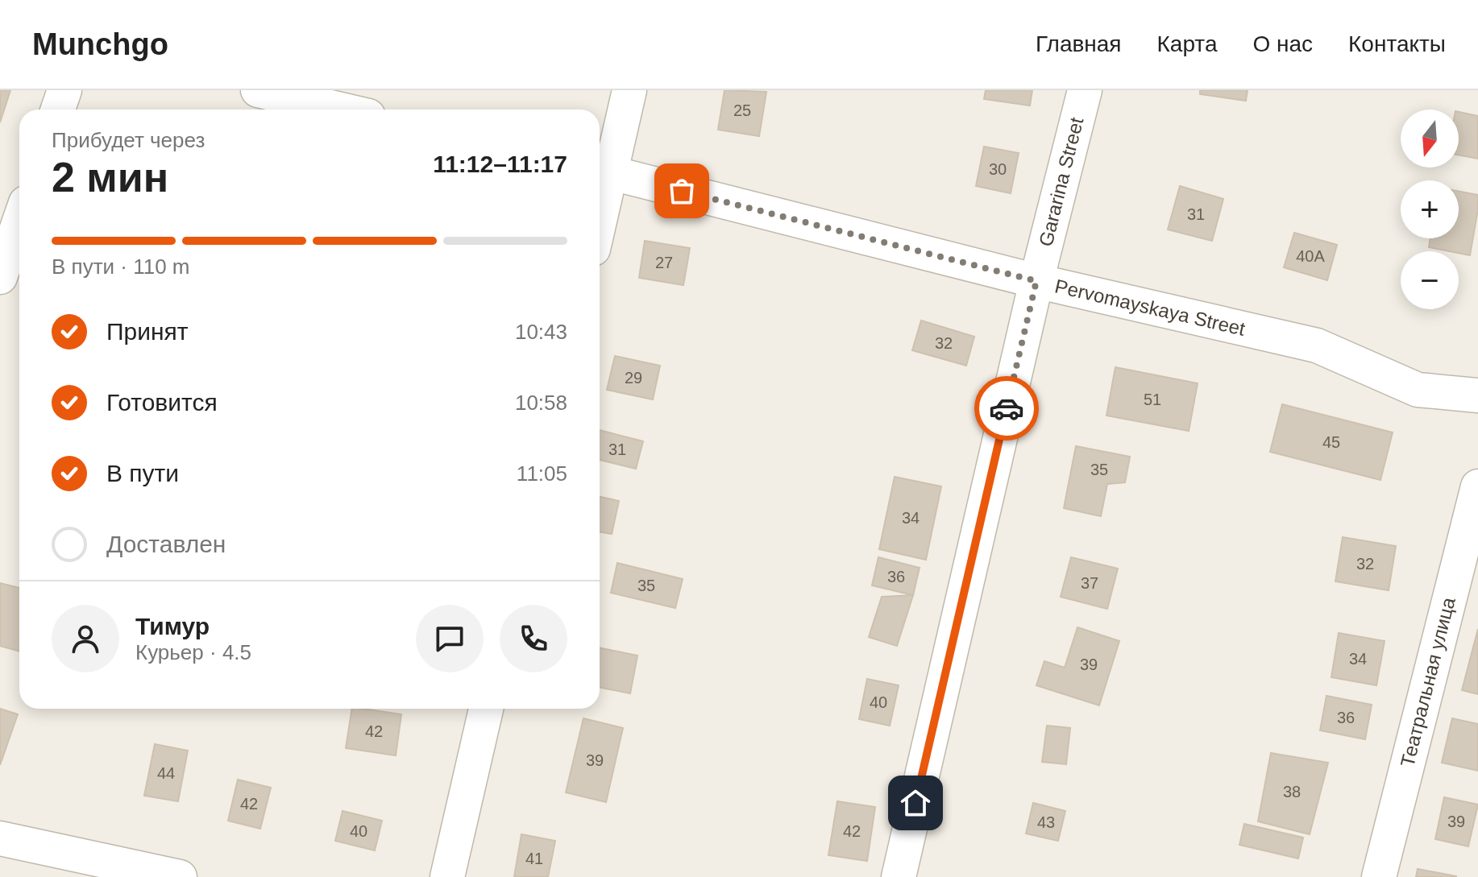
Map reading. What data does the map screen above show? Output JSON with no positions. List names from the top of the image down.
{
  "streets": {
    "street": ["Gararina Street", "Pervomayskaya Street", "Театральная улица"]
  },
  "crossings": [
    ["Gararina Street", "Pervomayskaya Street"]
  ],
  "house_numbers": [
    "25",
    "30",
    "31",
    "40А",
    "27",
    "32",
    "29",
    "51",
    "45",
    "31",
    "35",
    "34",
    "32",
    "36",
    "37",
    "35",
    "34",
    "39",
    "40",
    "36",
    "42",
    "39",
    "44",
    "38",
    "42",
    "39",
    "43",
    "40",
    "42",
    "41"
  ],
  "north": "bottom",
  "page": {
    "header": "Munchgo",
    "nav": [
      "Главная",
      "Карта",
      "О нас",
      "Контакты"
    ],
    "map_buttons": ["+", "−"],
    "heading": ["2 мин", "Прибудет через", "11:12–11:17"],
    "panel": ["Тимур", "Курьер · 4.5"],
    "bar": "В пути · 110 m",
    "list": [
      ["Принят", "10:43"],
      ["Готовится", "10:58"],
      ["В пути", "11:05"],
      "Доставлен"
    ]
  }
}
